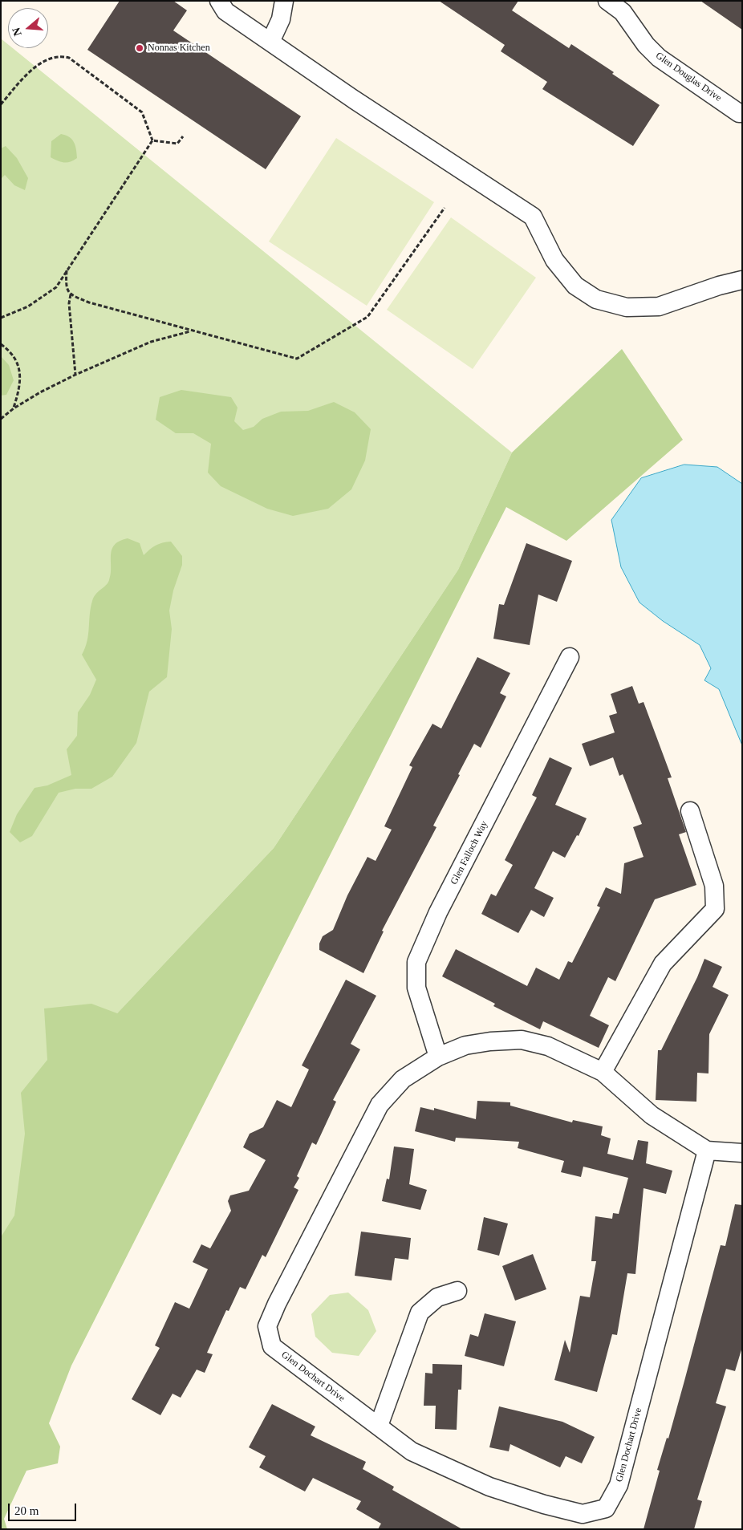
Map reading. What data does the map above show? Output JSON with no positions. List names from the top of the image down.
{
  "streets": {
    "street": ["Glen Douglas Drive", "Glen Falloch Way", "Glen Dochart Drive"]
  },
  "crossings": [
    ["Glen Falloch Way", "Glen Dochart Drive"]
  ],
  "places": ["Nonnas Kitchen"],
  "scale_bar": "20 m",
  "north": "left"
}
